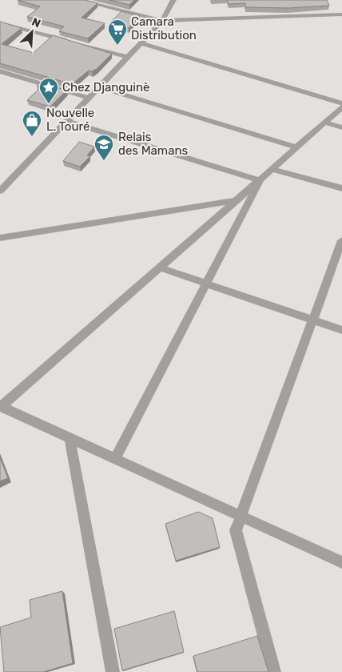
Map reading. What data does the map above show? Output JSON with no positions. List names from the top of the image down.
{
  "places": {
    "supermarket": ["Camara Distribution"],
    "place": ["Chez Djanguinè"],
    "shop": ["Nouvelle L. Touré"],
    "school or university": ["Relais des Mamans"]
  },
  "north": "top right"
}
